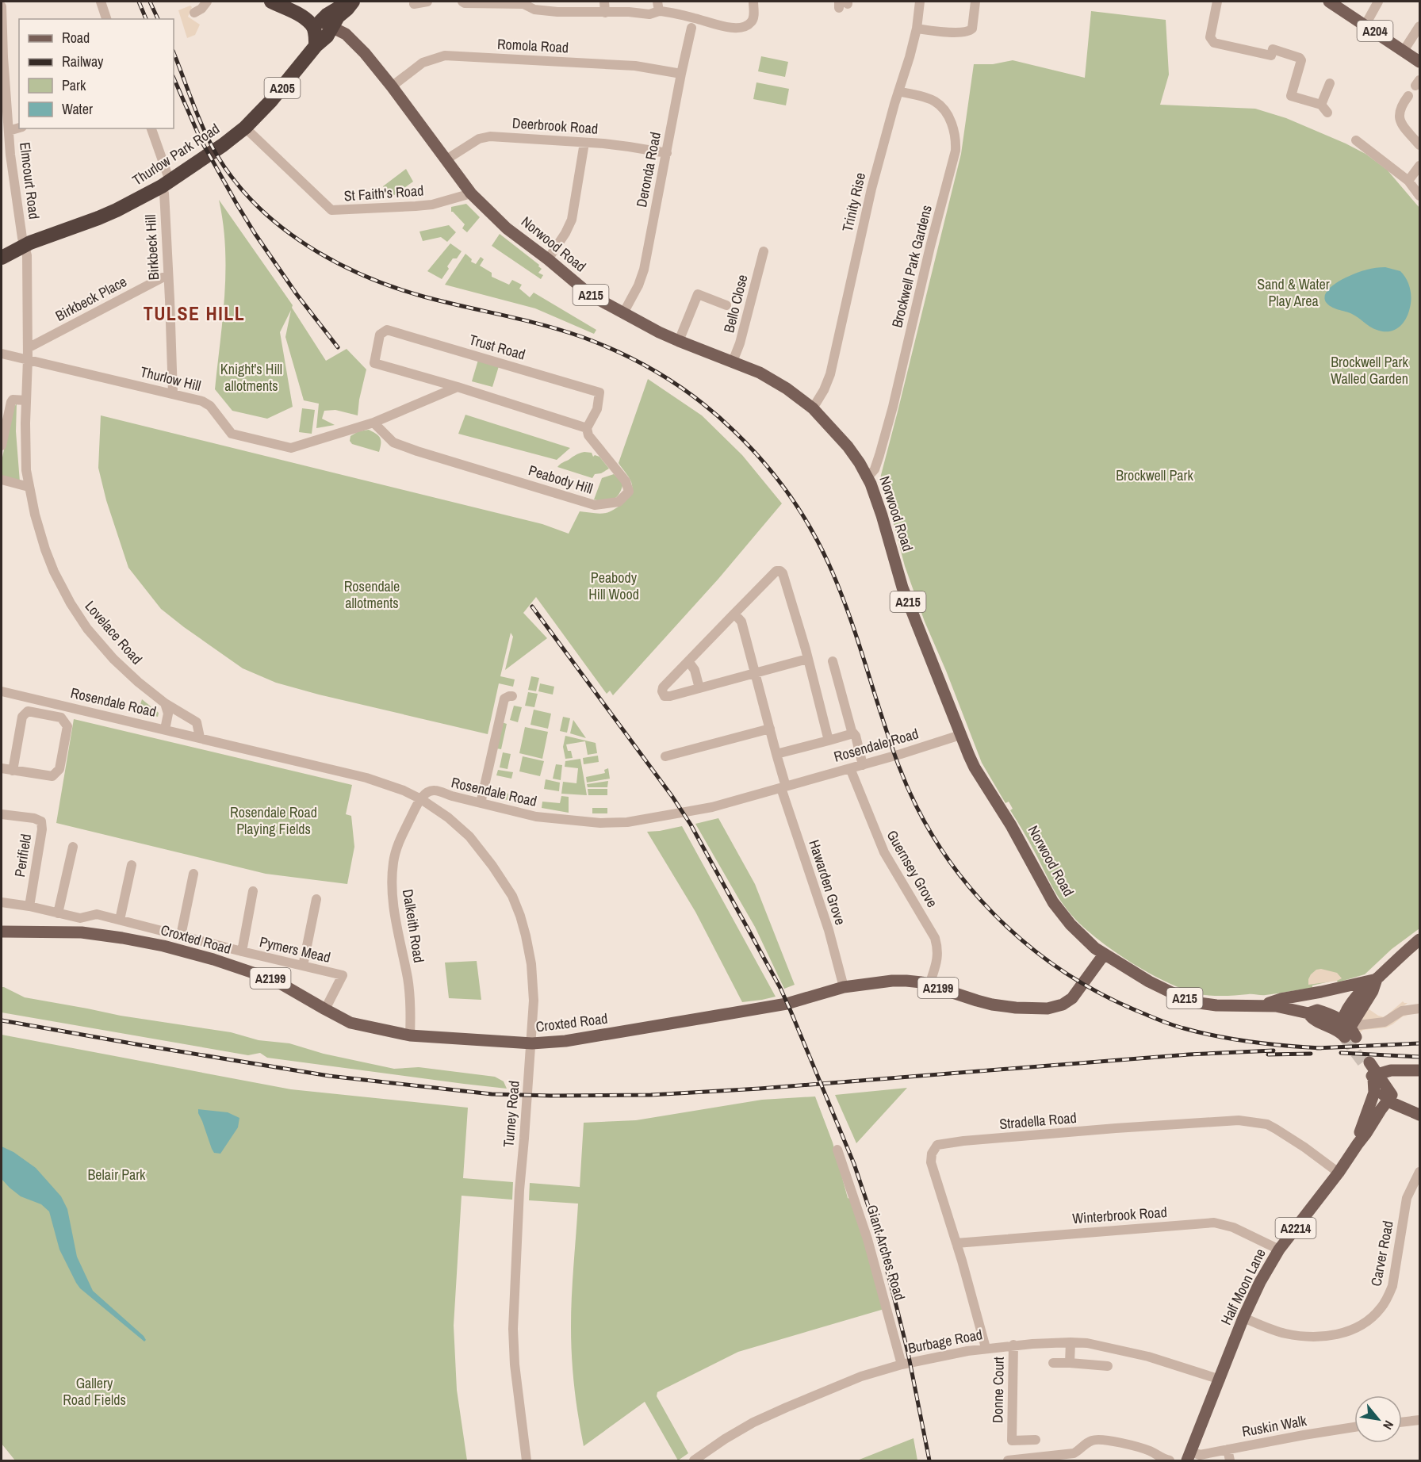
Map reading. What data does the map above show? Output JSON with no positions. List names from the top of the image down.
{
  "streets": {
    "highway": ["A205", "Thurlow Park Road", "Norwood Road"],
    "main road": [
      "A204",
      "A215",
      "Croxted Road",
      "A2199",
      "A2214",
      "Half Moon Lane"
    ],
    "street": [
      "Romola Road",
      "Deerbrook Road",
      "Deronda Road",
      "Elmcourt Road",
      "St Faith's Road",
      "Trinity Rise",
      "Birkbeck Hill",
      "Brockwell Park Gardens",
      "Birkbeck Place",
      "Bello Close",
      "Trust Road",
      "Thurlow Hill",
      "Peabody Hill",
      "Lovelace Road",
      "Rosendale Road",
      "Perifield",
      "Guernsey Grove",
      "Hawarden Grove",
      "Dalkeith Road",
      "Pymers Mead",
      "Turney Road",
      "Stradella Road",
      "Winterbrook Road",
      "Giant Arches Road",
      "Carver Road",
      "Burbage Road",
      "Donne Court",
      "Ruskin Walk"
    ]
  },
  "crossings": [
    ["Romola Road", "Deronda Road"],
    ["Romola Road", "Norwood Road"],
    ["A205", "Thurlow Park Road"],
    ["A205", "Norwood Road"],
    ["Deerbrook Road", "Deronda Road"],
    ["Deerbrook Road", "Norwood Road"],
    ["Thurlow Park Road", "Elmcourt Road"],
    ["Thurlow Park Road", "St Faith's Road"],
    ["Thurlow Park Road", "Norwood Road"],
    ["Thurlow Park Road", "Birkbeck Hill"],
    ["Thurlow Park Road", "Lovelace Road"],
    ["Deronda Road", "Norwood Road"],
    ["Elmcourt Road", "Lovelace Road"],
    ["St Faith's Road", "Norwood Road"],
    ["Trinity Rise", "Norwood Road"],
    ["Trinity Rise", "Brockwell Park Gardens"],
    ["Norwood Road", "Brockwell Park Gardens"],
    ["Norwood Road", "Bello Close"],
    ["Norwood Road", "Rosendale Road"],
    ["Norwood Road", "Croxted Road"],
    ["Birkbeck Hill", "Birkbeck Place"],
    ["Birkbeck Hill", "Thurlow Hill"],
    ["Birkbeck Place", "Lovelace Road"],
    ["Trust Road", "Peabody Hill"],
    ["Thurlow Hill", "Peabody Hill"],
    ["Thurlow Hill", "Lovelace Road"],
    ["Lovelace Road", "Rosendale Road"],
    ["Rosendale Road", "Guernsey Grove"],
    ["Rosendale Road", "Hawarden Grove"],
    ["Rosendale Road", "Dalkeith Road"],
    ["Rosendale Road", "Turney Road"],
    ["Perifield", "Pymers Mead"],
    ["Guernsey Grove", "Croxted Road"],
    ["Hawarden Grove", "Croxted Road"],
    ["Dalkeith Road", "Croxted Road"],
    ["Dalkeith Road", "Turney Road"],
    ["Croxted Road", "Pymers Mead"],
    ["Croxted Road", "Turney Road"],
    ["Stradella Road", "Winterbrook Road"],
    ["Stradella Road", "Half Moon Lane"],
    ["Stradella Road", "Burbage Road"],
    ["Winterbrook Road", "Half Moon Lane"],
    ["Giant Arches Road", "Burbage Road"],
    ["Carver Road", "Half Moon Lane"],
    ["Half Moon Lane", "Burbage Road"],
    ["Half Moon Lane", "Ruskin Walk"],
    ["Burbage Road", "Donne Court"]
  ],
  "districts": ["TULSE HILL"],
  "parks": [
    "Sand & Water Play Area",
    "Brockwell Park Walled Garden",
    "Knight's Hill allotments",
    "Brockwell Park",
    "Peabody Hill Wood",
    "Rosendale allotments",
    "Rosendale Road Playing Fields",
    "Belair Park",
    "Gallery Road Fields"
  ],
  "legend": [
    "Road",
    "Railway",
    "Park",
    "Water"
  ],
  "north": "bottom right"
}
